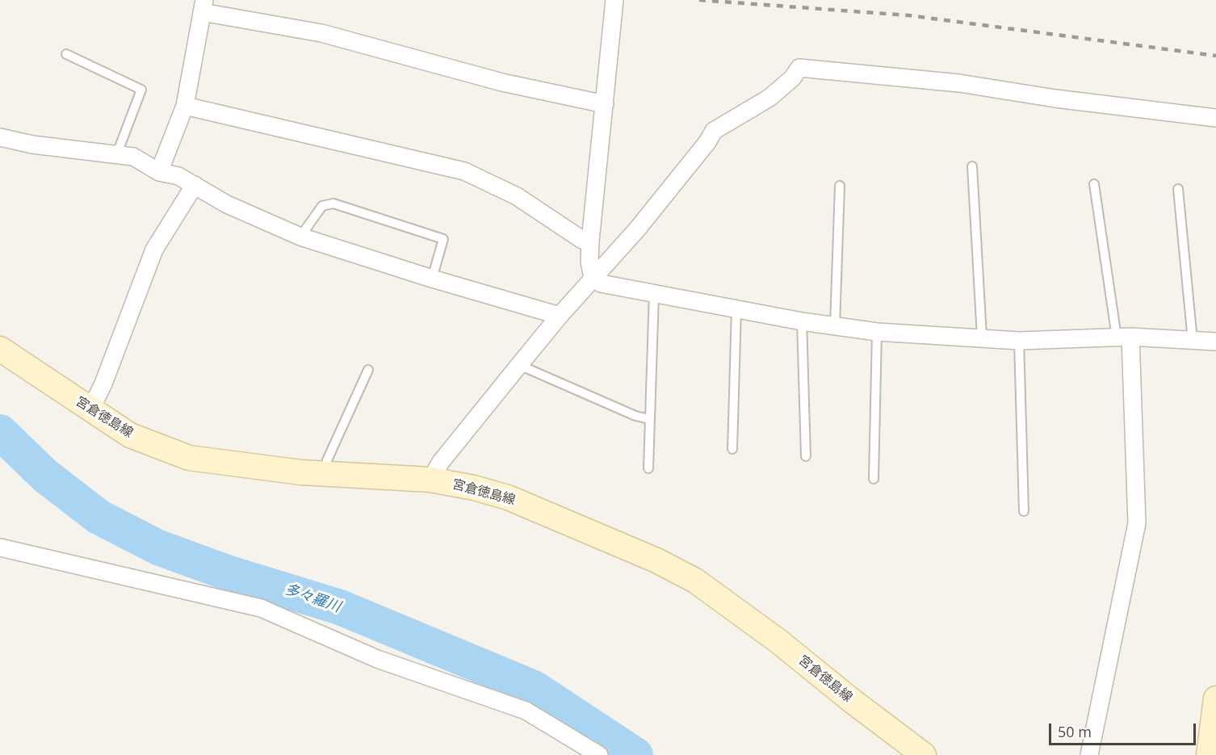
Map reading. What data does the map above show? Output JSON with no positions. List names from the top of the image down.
{
  "streets": {
    "main road": ["宮倉徳島線"]
  },
  "water": ["多々羅川"],
  "scale_bar": "50 m"
}
